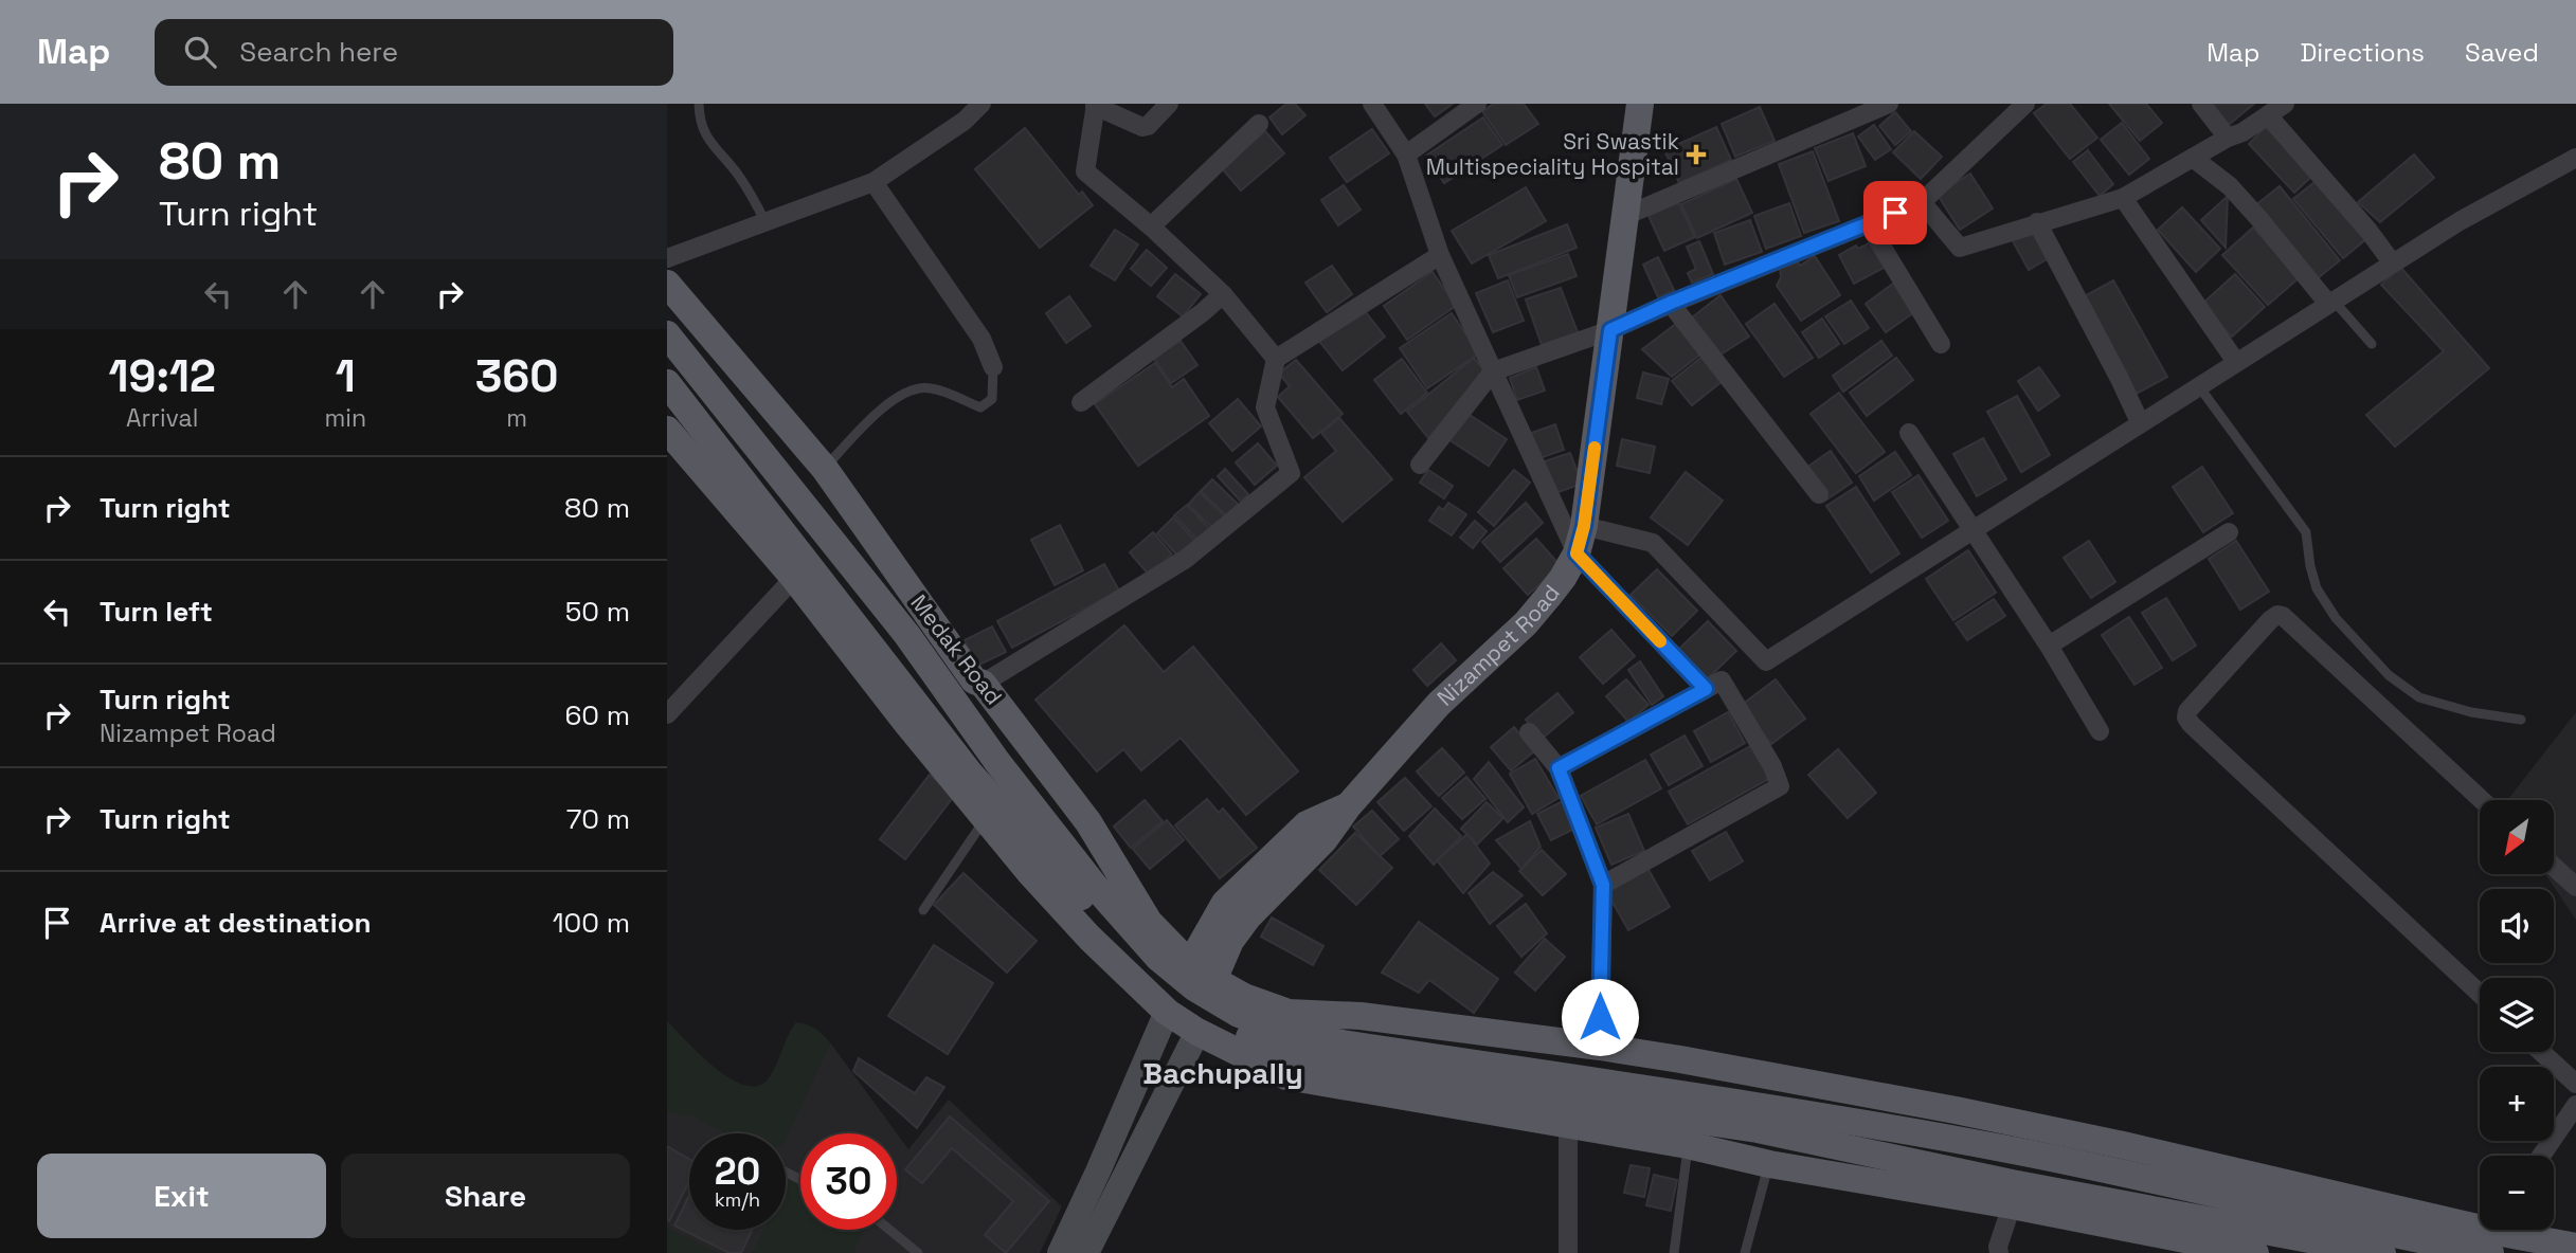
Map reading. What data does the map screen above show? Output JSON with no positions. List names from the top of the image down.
{
  "streets": {
    "main road": ["Nizampet Road", "Medak Road"]
  },
  "crossings": [
    ["Nizampet Road", "Medak Road"]
  ],
  "districts": ["Bachupally"],
  "places": {
    "health": ["Sri Swastik Multispeciality Hospital"]
  },
  "north": "bottom left",
  "page": {
    "header": "Map",
    "search": "Search here",
    "nav": ["Map", "Directions", "Saved"],
    "turn": ["80 m", "Turn right"],
    "eta": [
      "19:12",
      "Arrival",
      "1",
      "min",
      "360",
      "m"
    ],
    "list": [
      {
        "name": "Turn right",
        "value": "80 m"
      },
      {
        "name": "Turn left",
        "value": "50 m"
      },
      {
        "name": "Turn right",
        "note": "Nizampet Road",
        "value": "60 m"
      },
      {
        "name": "Turn right",
        "value": "70 m"
      },
      {
        "name": "Arrive at destination",
        "value": "100 m"
      }
    ],
    "map_buttons": ["+", "−"],
    "speed": "20 km/h",
    "limit": "30",
    "buttons": ["Exit", "Share"]
  }
}
